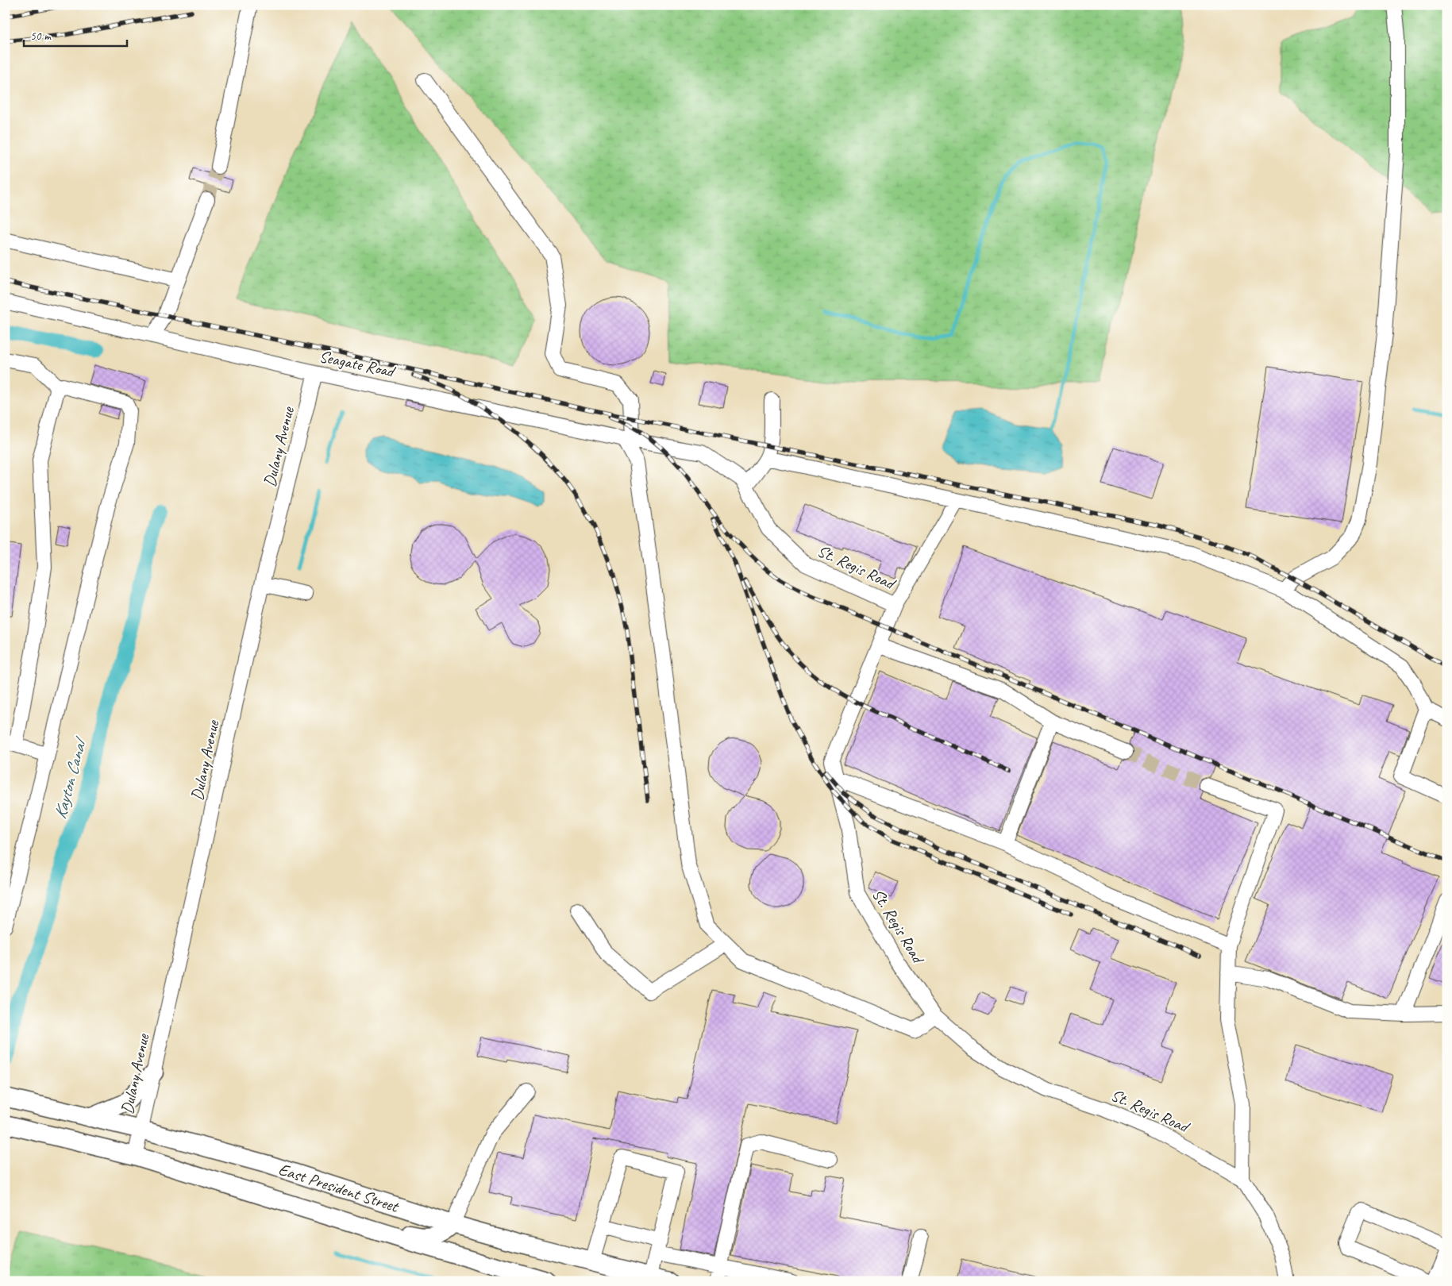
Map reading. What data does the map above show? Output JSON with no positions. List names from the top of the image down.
{
  "streets": {
    "main road": ["East President Street"],
    "street": ["Seagate Road", "Dulany Avenue", "St. Regis Road"]
  },
  "crossings": [
    ["Seagate Road", "Dulany Avenue"],
    ["Seagate Road", "St. Regis Road"],
    ["Dulany Avenue", "East President Street"]
  ],
  "water": ["Kayton Canal"],
  "scale_bar": "50 m"
}
